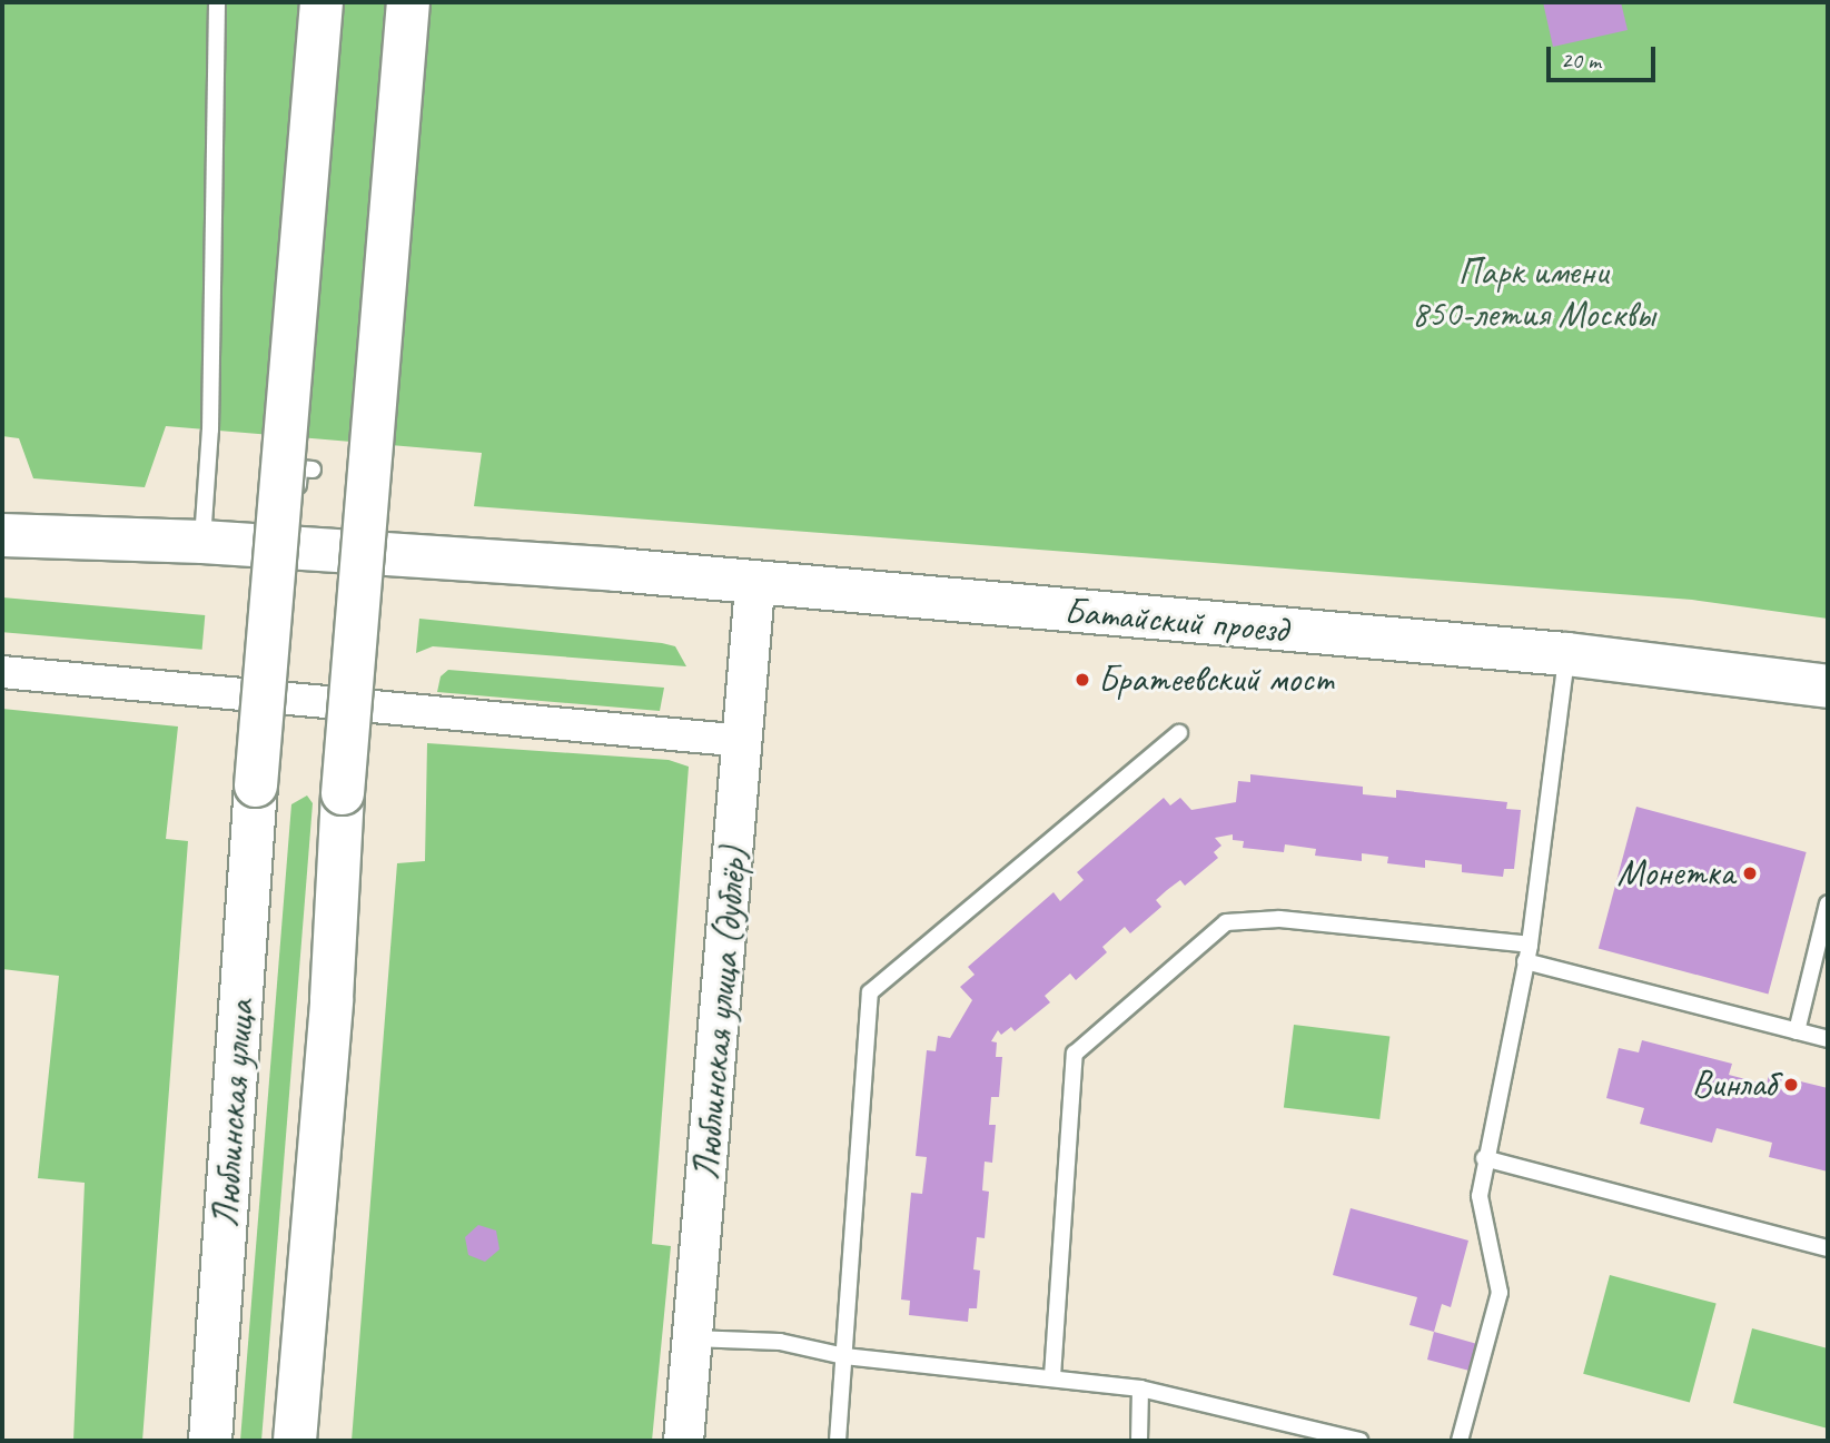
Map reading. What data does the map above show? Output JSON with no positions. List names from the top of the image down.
{
  "streets": {
    "main road": ["Батайский проезд", "Люблинская улица"],
    "street": ["Люблинская улица (дублёр)"]
  },
  "crossings": [
    ["Батайский проезд", "Люблинская улица (дублёр)"]
  ],
  "parks": ["Парк имени 850-летия Москвы"],
  "places": ["Братеевский мост", "Монетка", "Винлаб"],
  "scale_bar": "20 m"
}
